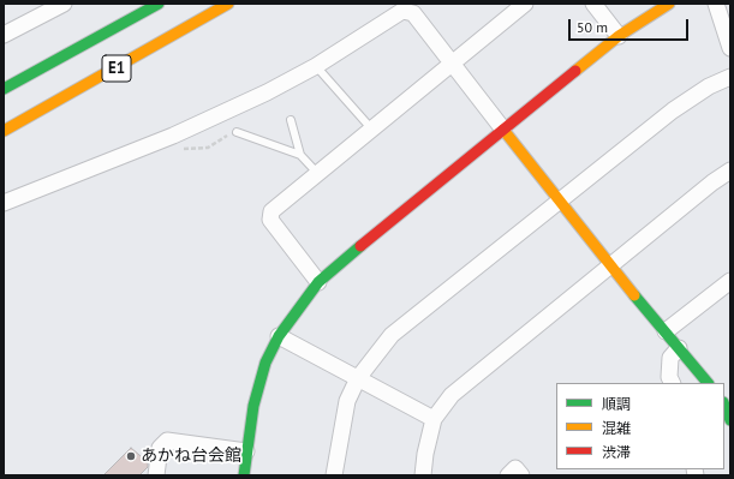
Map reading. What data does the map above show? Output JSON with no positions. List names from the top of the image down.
{
  "streets": {
    "main road": ["E1"]
  },
  "places": ["あかね台会館"],
  "legend": ["順調", "混雑", "渋滞"],
  "scale_bar": "50 m"
}
